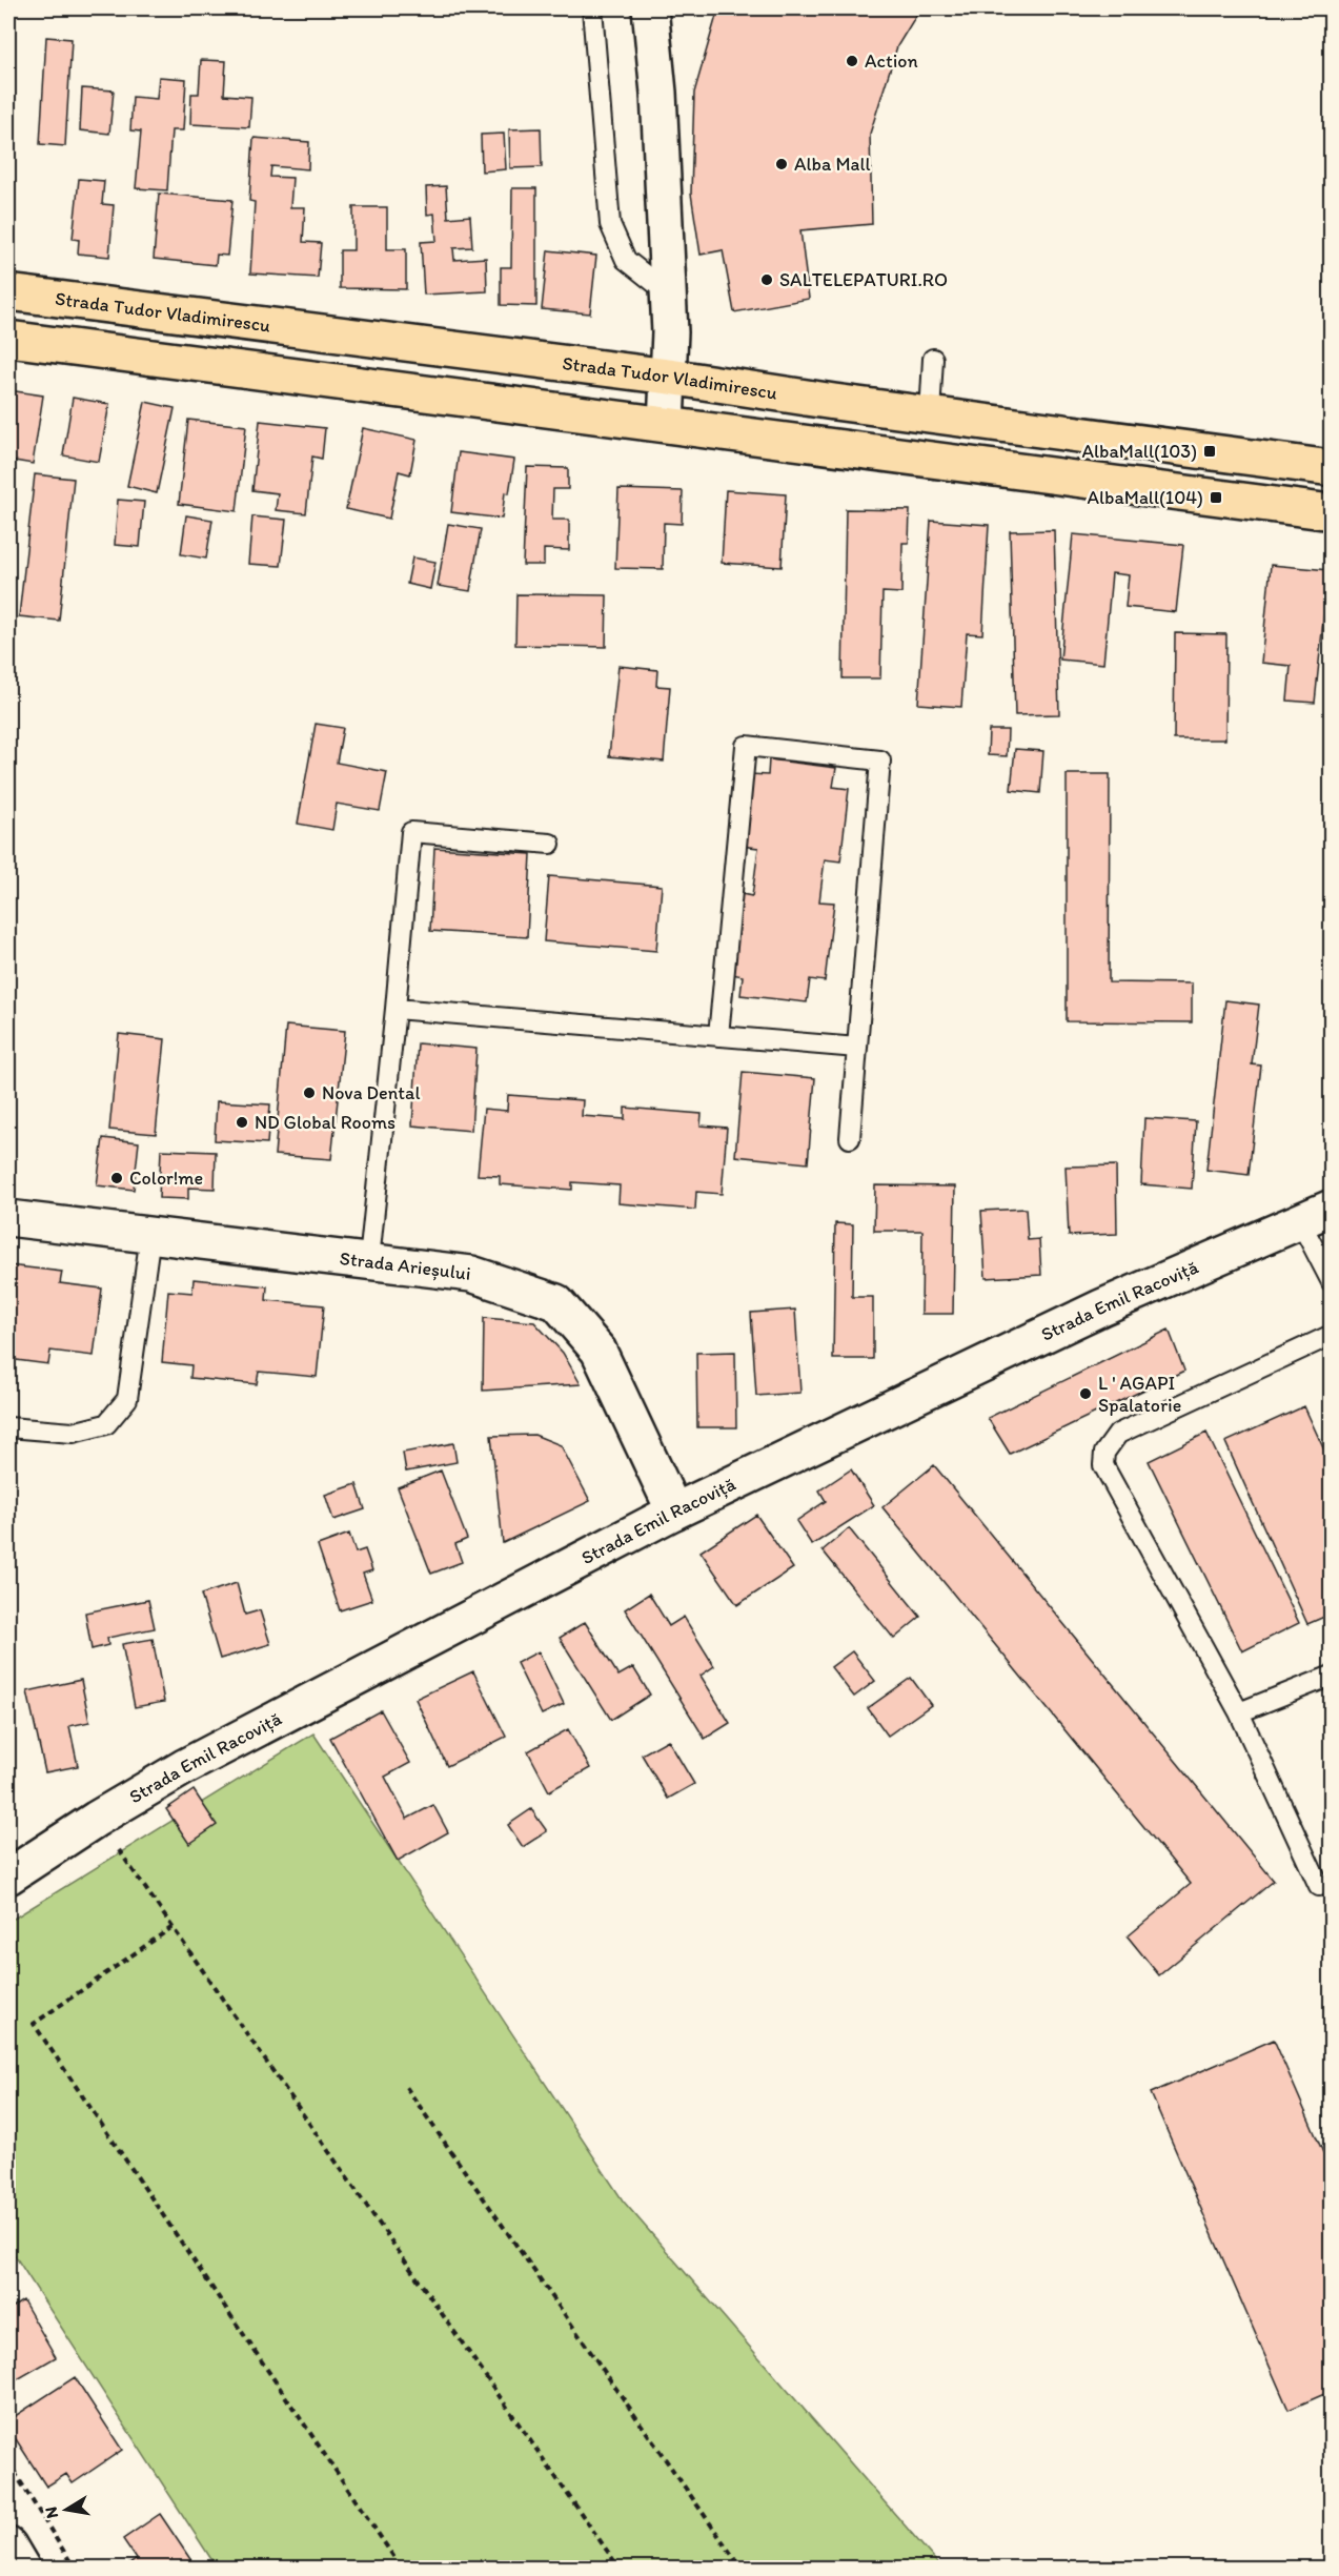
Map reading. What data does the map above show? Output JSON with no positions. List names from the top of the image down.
{
  "streets": {
    "main road": ["Strada Tudor Vladimirescu"],
    "street": ["Strada Arieșului", "Strada Emil Racoviță"]
  },
  "crossings": [
    ["Strada Arieșului", "Strada Emil Racoviță"]
  ],
  "places": {
    "other": [
      "Action",
      "Alba Mall",
      "SALTELEPATURI.RO",
      "Nova Dental",
      "ND Global Rooms",
      "Color!me",
      "L ' AGAPI Spalatorie"
    ],
    "transit": ["AlbaMall(103)", "AlbaMall(104)"]
  },
  "north": "left"
}
